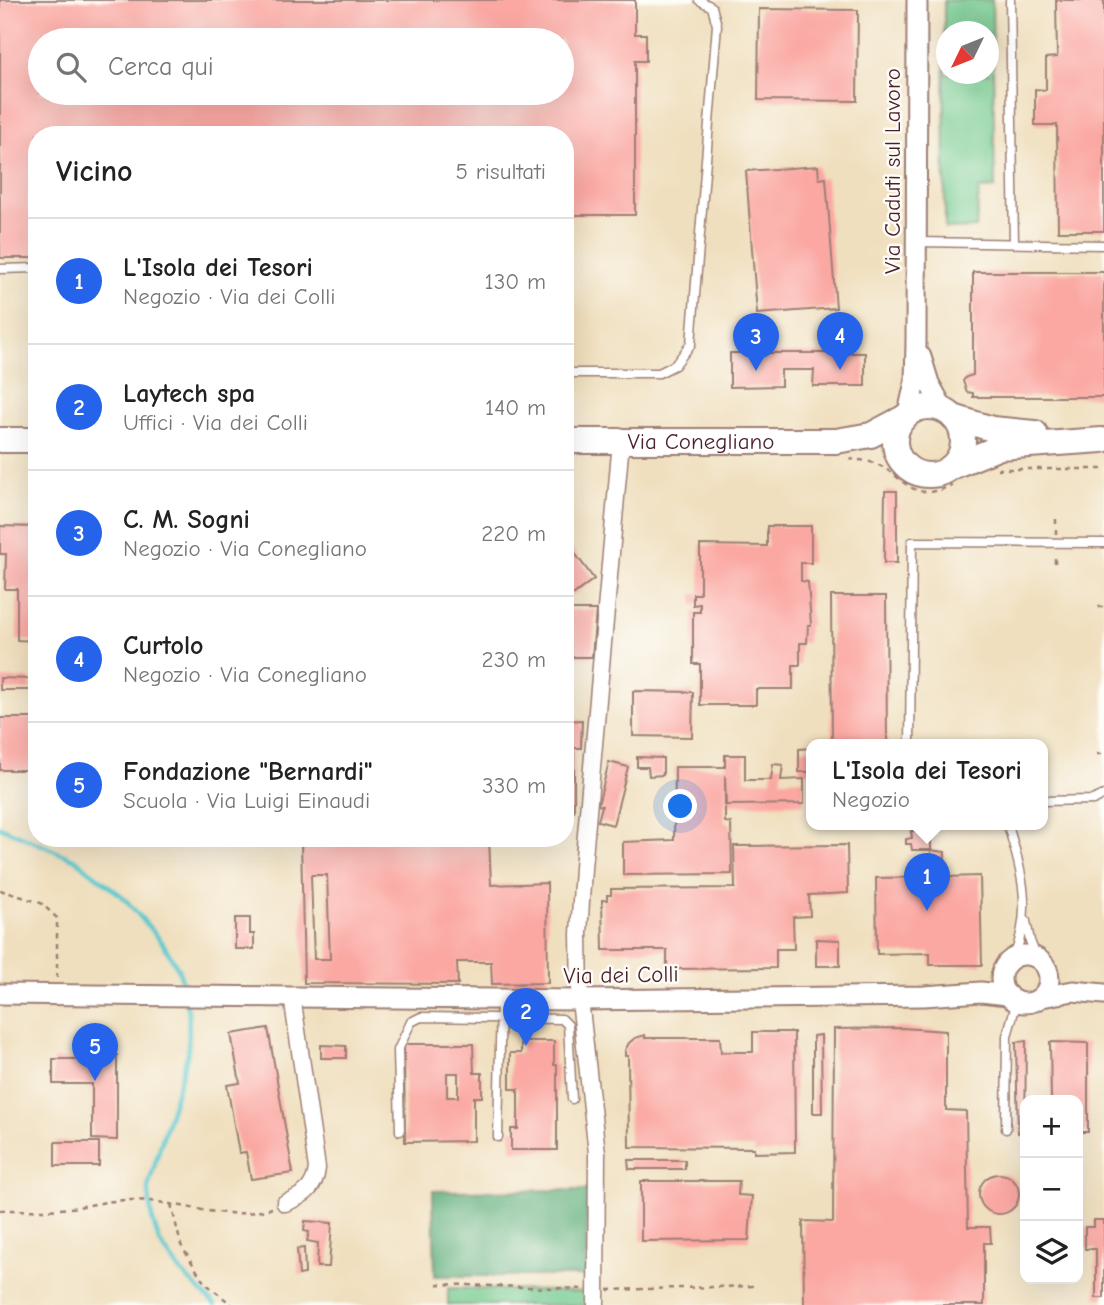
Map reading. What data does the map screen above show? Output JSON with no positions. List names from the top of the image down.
{
  "streets": {
    "main road": ["Via Conegliano"],
    "street": ["Via Caduti sul Lavoro", "Via dei Colli"]
  },
  "crossings": [
    ["Via Caduti sul Lavoro", "Via Conegliano"]
  ],
  "north": "bottom left",
  "page": {
    "search": "Cerca qui",
    "heading": ["Vicino", "5 risultati"],
    "list": [
      {
        "mark": "1",
        "name": "L'Isola dei Tesori",
        "note": "Negozio · Via dei Colli",
        "value": "130 m"
      },
      {
        "mark": "2",
        "name": "Laytech spa",
        "note": "Uffici · Via dei Colli",
        "value": "140 m"
      },
      {
        "mark": "3",
        "name": "C. M. Sogni",
        "note": "Negozio · Via Conegliano",
        "value": "220 m"
      },
      {
        "mark": "4",
        "name": "Curtolo",
        "note": "Negozio · Via Conegliano",
        "value": "230 m"
      },
      {
        "mark": "5",
        "name": "Fondazione \"Bernardi\"",
        "note": "Scuola · Via Luigi Einaudi",
        "value": "330 m"
      }
    ],
    "pins": [
      "4",
      "3",
      "1",
      "2",
      "5"
    ],
    "popup": ["L'Isola dei Tesori", "Negozio"],
    "map_buttons": ["+", "−"]
  }
}
